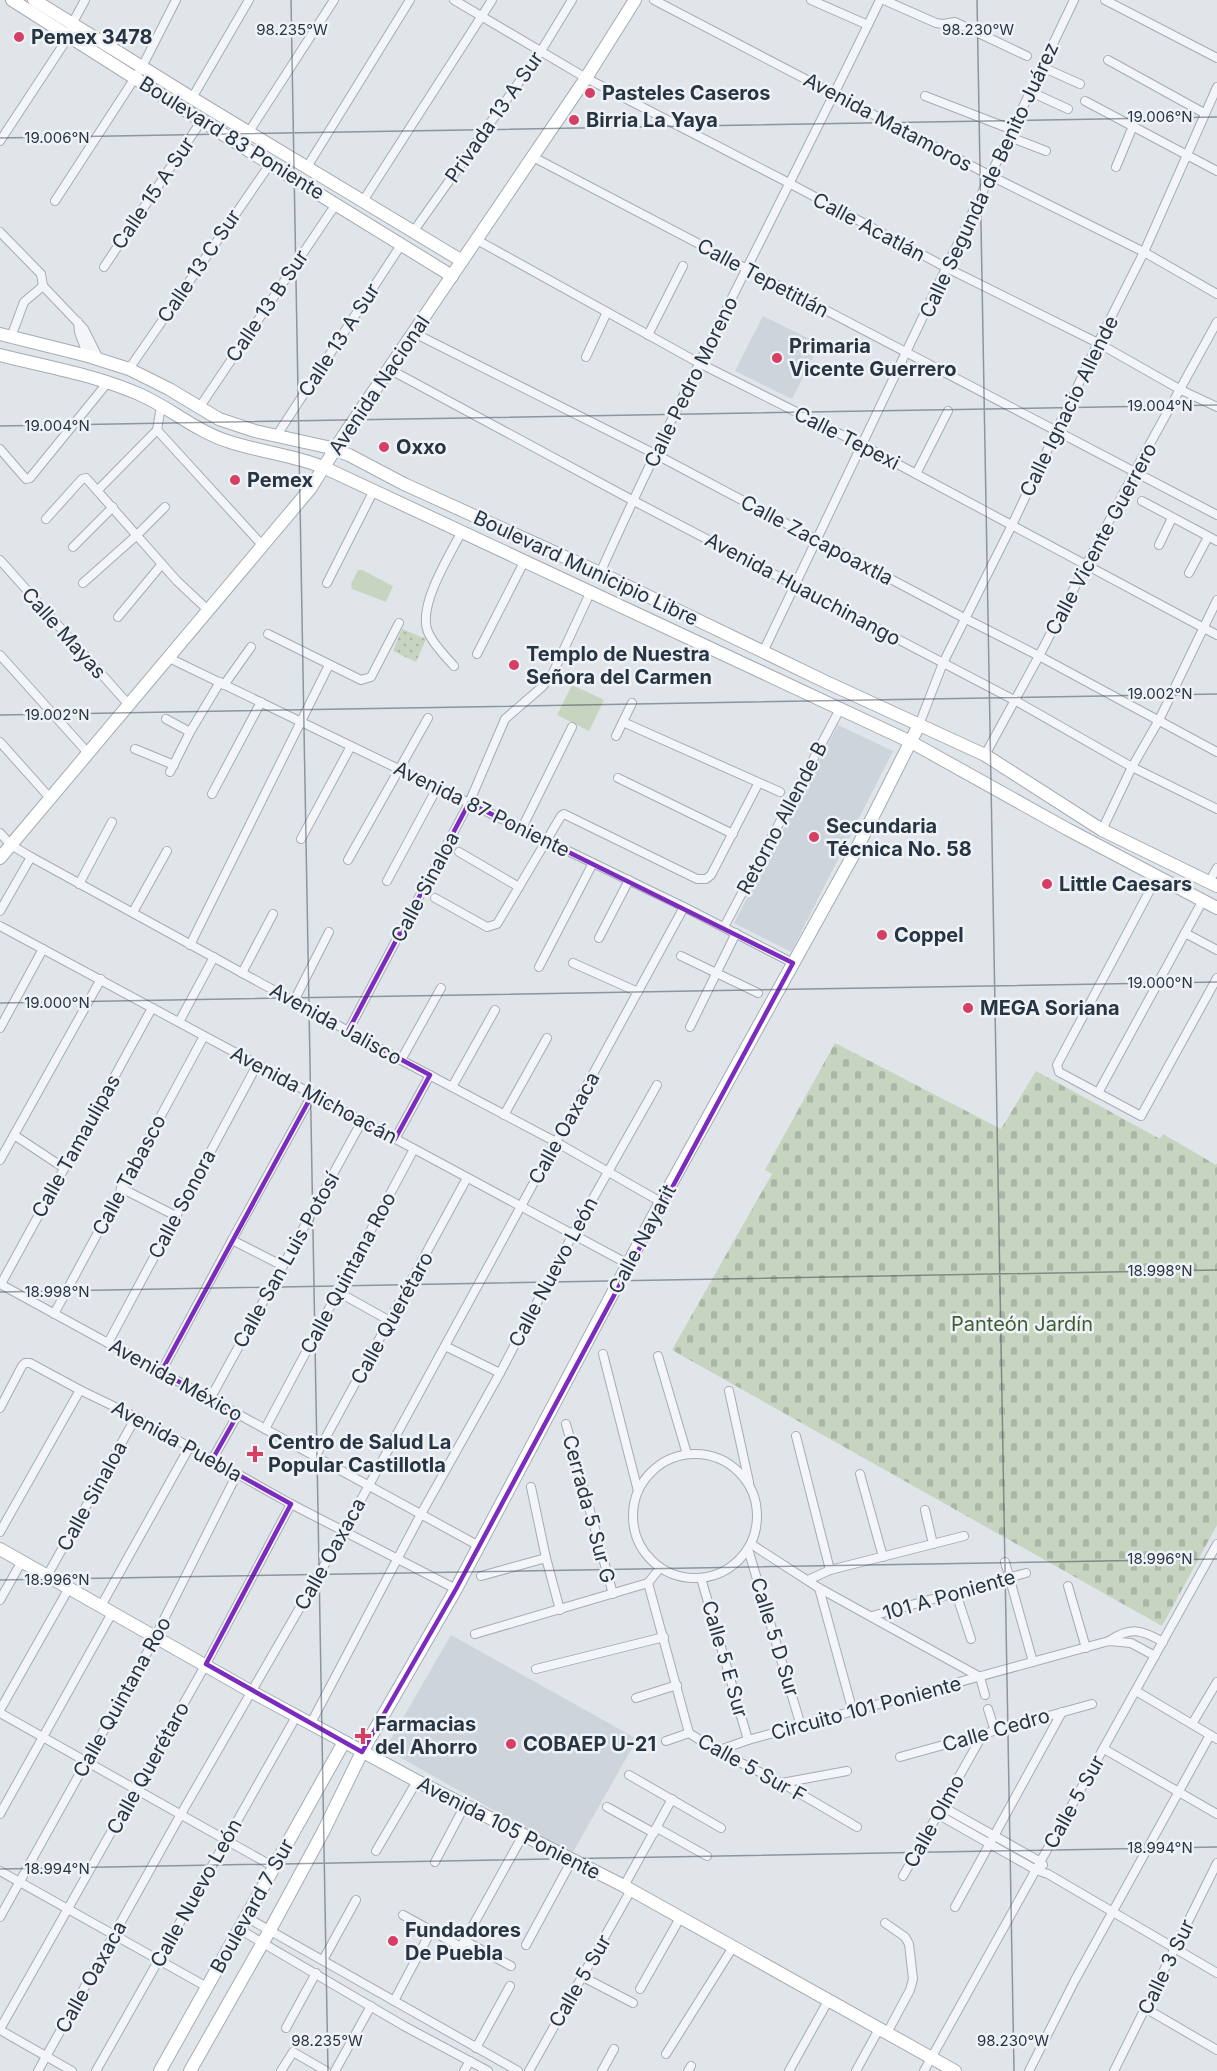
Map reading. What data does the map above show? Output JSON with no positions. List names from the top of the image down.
{
  "streets": {
    "street": [
      "Privada 13 A Sur",
      "Avenida Matamoros",
      "Boulevard 83 Poniente",
      "Calle Segunda de Benito Juárez",
      "Calle 15 A Sur",
      "Calle Acatlán",
      "Calle 13 C Sur",
      "Calle Tepetitlán",
      "Calle 13 B Sur",
      "Calle 13 A Sur",
      "Calle Pedro Moreno",
      "Avenida Nacional",
      "Calle Ignacio Allende",
      "Calle Tepexi",
      "Calle Vicente Guerrero",
      "Calle Zacapoaxtla",
      "Boulevard Municipio Libre",
      "Avenida Huauchinango",
      "Calle Mayas",
      "Avenida 87 Poniente",
      "Retorno Allende B",
      "Calle Sinaloa",
      "Avenida Jalisco",
      "Avenida Michoacán",
      "Calle Oaxaca",
      "Calle Tamaulipas",
      "Calle Tabasco",
      "Calle Sonora",
      "Calle Nayarit",
      "Calle San Luis Potosí",
      "Calle Nuevo León",
      "Calle Quintana Roo",
      "Calle Querétaro",
      "Avenida México",
      "Avenida Puebla",
      "Cerrada 5 Sur G",
      "101 A Poniente",
      "Calle 5 D Sur",
      "Calle 5 E Sur",
      "Circuito 101 Poniente",
      "Calle Cedro",
      "Calle 5 Sur F",
      "Calle 5 Sur",
      "Calle Olmo",
      "Avenida 105 Poniente",
      "Boulevard 7 Sur",
      "Calle 3 Sur"
    ]
  },
  "crossings": [
    ["Privada 13 A Sur", "Boulevard 83 Poniente"],
    ["Privada 13 A Sur", "Calle Acatlán"],
    ["Avenida Matamoros", "Calle Segunda de Benito Juárez"],
    ["Avenida Matamoros", "Calle Pedro Moreno"],
    ["Avenida Matamoros", "Calle Ignacio Allende"],
    ["Boulevard 83 Poniente", "Calle 15 A Sur"],
    ["Boulevard 83 Poniente", "Calle 13 C Sur"],
    ["Boulevard 83 Poniente", "Calle 13 B Sur"],
    ["Boulevard 83 Poniente", "Calle 13 A Sur"],
    ["Boulevard 83 Poniente", "Avenida Nacional"],
    ["Calle Segunda de Benito Juárez", "Calle Acatlán"],
    ["Calle Segunda de Benito Juárez", "Calle Tepetitlán"],
    ["Calle Segunda de Benito Juárez", "Calle Tepexi"],
    ["Calle Segunda de Benito Juárez", "Calle Zacapoaxtla"],
    ["Calle Segunda de Benito Juárez", "Boulevard Municipio Libre"],
    ["Calle Segunda de Benito Juárez", "Avenida Huauchinango"],
    ["Calle Acatlán", "Calle Pedro Moreno"],
    ["Calle Acatlán", "Avenida Nacional"],
    ["Calle Acatlán", "Calle Ignacio Allende"],
    ["Calle Acatlán", "Calle Vicente Guerrero"],
    ["Calle 13 C Sur", "Boulevard Municipio Libre"],
    ["Calle Tepetitlán", "Calle Pedro Moreno"],
    ["Calle Tepetitlán", "Avenida Nacional"],
    ["Calle Tepetitlán", "Calle Ignacio Allende"],
    ["Calle Tepetitlán", "Calle Vicente Guerrero"],
    ["Calle 13 B Sur", "Boulevard Municipio Libre"],
    ["Calle 13 A Sur", "Boulevard Municipio Libre"],
    ["Calle Pedro Moreno", "Calle Tepexi"],
    ["Calle Pedro Moreno", "Calle Zacapoaxtla"],
    ["Calle Pedro Moreno", "Boulevard Municipio Libre"],
    ["Calle Pedro Moreno", "Avenida Huauchinango"],
    ["Avenida Nacional", "Calle Tepexi"],
    ["Avenida Nacional", "Calle Zacapoaxtla"],
    ["Avenida Nacional", "Boulevard Municipio Libre"],
    ["Avenida Nacional", "Avenida Huauchinango"],
    ["Avenida Nacional", "Calle Mayas"],
    ["Avenida Nacional", "Avenida 87 Poniente"],
    ["Avenida Nacional", "Avenida Jalisco"],
    ["Calle Ignacio Allende", "Calle Tepexi"],
    ["Calle Ignacio Allende", "Calle Zacapoaxtla"],
    ["Calle Ignacio Allende", "Boulevard Municipio Libre"],
    ["Calle Ignacio Allende", "Avenida Huauchinango"],
    ["Calle Ignacio Allende", "Calle Nayarit"],
    ["Calle Tepexi", "Calle Vicente Guerrero"],
    ["Calle Vicente Guerrero", "Calle Zacapoaxtla"],
    ["Calle Vicente Guerrero", "Boulevard Municipio Libre"],
    ["Calle Vicente Guerrero", "Avenida Huauchinango"],
    ["Boulevard Municipio Libre", "Retorno Allende B"],
    ["Boulevard Municipio Libre", "Calle Sinaloa"],
    ["Boulevard Municipio Libre", "Calle Nayarit"],
    ["Avenida 87 Poniente", "Retorno Allende B"],
    ["Avenida 87 Poniente", "Calle Sinaloa"],
    ["Avenida 87 Poniente", "Calle Oaxaca"],
    ["Avenida 87 Poniente", "Calle Nayarit"],
    ["Calle Sinaloa", "Avenida Jalisco"],
    ["Calle Sinaloa", "Avenida Puebla"],
    ["Calle Sinaloa", "Avenida 105 Poniente"],
    ["Avenida Jalisco", "Calle Oaxaca"],
    ["Avenida Jalisco", "Calle Nayarit"],
    ["Avenida Jalisco", "Calle Nuevo León"],
    ["Avenida Michoacán", "Calle Oaxaca"],
    ["Avenida Michoacán", "Calle Tamaulipas"],
    ["Avenida Michoacán", "Calle Tabasco"],
    ["Avenida Michoacán", "Calle Sonora"],
    ["Avenida Michoacán", "Calle Nayarit"],
    ["Avenida Michoacán", "Calle San Luis Potosí"],
    ["Avenida Michoacán", "Calle Nuevo León"],
    ["Avenida Michoacán", "Calle Quintana Roo"],
    ["Avenida Michoacán", "Calle Querétaro"],
    ["Calle Oaxaca", "Avenida México"],
    ["Calle Oaxaca", "Avenida Puebla"],
    ["Calle Oaxaca", "Avenida 105 Poniente"],
    ["Calle Tamaulipas", "Avenida México"],
    ["Calle Tabasco", "Avenida México"],
    ["Calle Sonora", "Avenida México"],
    ["Calle Nayarit", "Avenida México"],
    ["Calle Nayarit", "Avenida Puebla"],
    ["Calle Nayarit", "Avenida 105 Poniente"],
    ["Calle Nayarit", "Boulevard 7 Sur"],
    ["Calle San Luis Potosí", "Avenida México"],
    ["Calle Nuevo León", "Avenida México"],
    ["Calle Nuevo León", "Avenida Puebla"],
    ["Calle Nuevo León", "Avenida 105 Poniente"],
    ["Calle Quintana Roo", "Avenida México"],
    ["Calle Quintana Roo", "Avenida Puebla"],
    ["Calle Quintana Roo", "Avenida 105 Poniente"],
    ["Calle Querétaro", "Avenida México"],
    ["Calle Querétaro", "Avenida Puebla"],
    ["Calle Querétaro", "Avenida 105 Poniente"],
    ["101 A Poniente", "Circuito 101 Poniente"],
    ["Calle 5 D Sur", "Calle 5 E Sur"],
    ["Calle 5 D Sur", "Circuito 101 Poniente"],
    ["Calle 5 E Sur", "Circuito 101 Poniente"],
    ["Circuito 101 Poniente", "Calle 5 Sur F"],
    ["Circuito 101 Poniente", "Calle 5 Sur"],
    ["Calle Cedro", "Calle Olmo"],
    ["Calle 5 Sur", "Avenida 105 Poniente"],
    ["Avenida 105 Poniente", "Boulevard 7 Sur"]
  ],
  "parks": ["Panteón Jardín"],
  "places": {
    "other": [
      "Pemex 3478",
      "Pasteles Caseros",
      "Birria La Yaya",
      "Primaria Vicente Guerrero",
      "Oxxo",
      "Pemex",
      "Templo de Nuestra Señora del Carmen",
      "Secundaria Técnica No. 58",
      "Little Caesars",
      "Coppel",
      "MEGA Soriana",
      "COBAEP U-21",
      "Fundadores De Puebla"
    ],
    "health": ["Centro de Salud La Popular Castillotla", "Farmacias del Ahorro"]
  },
  "coordinates": [
    "98.235°W",
    "98.230°W",
    "19.006°N",
    "19.004°N",
    "19.002°N",
    "19.000°N",
    "18.998°N",
    "18.996°N",
    "18.994°N"
  ]
}
